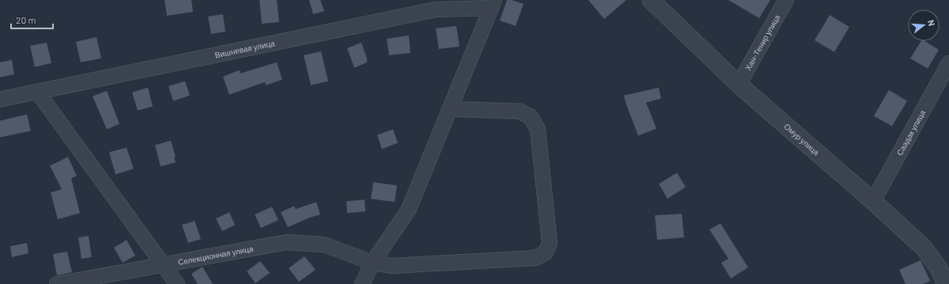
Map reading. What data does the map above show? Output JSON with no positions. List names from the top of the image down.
{
  "streets": {
    "street": [
      "Хан-Тенир улица",
      "Вишневая улица",
      "Саадак улица",
      "Омур улица",
      "Селекционная улица"
    ]
  },
  "crossings": [
    ["Хан-Тенир улица", "Омур улица"],
    ["Саадак улица", "Омур улица"]
  ],
  "scale_bar": "20 m",
  "north": "right"
}
